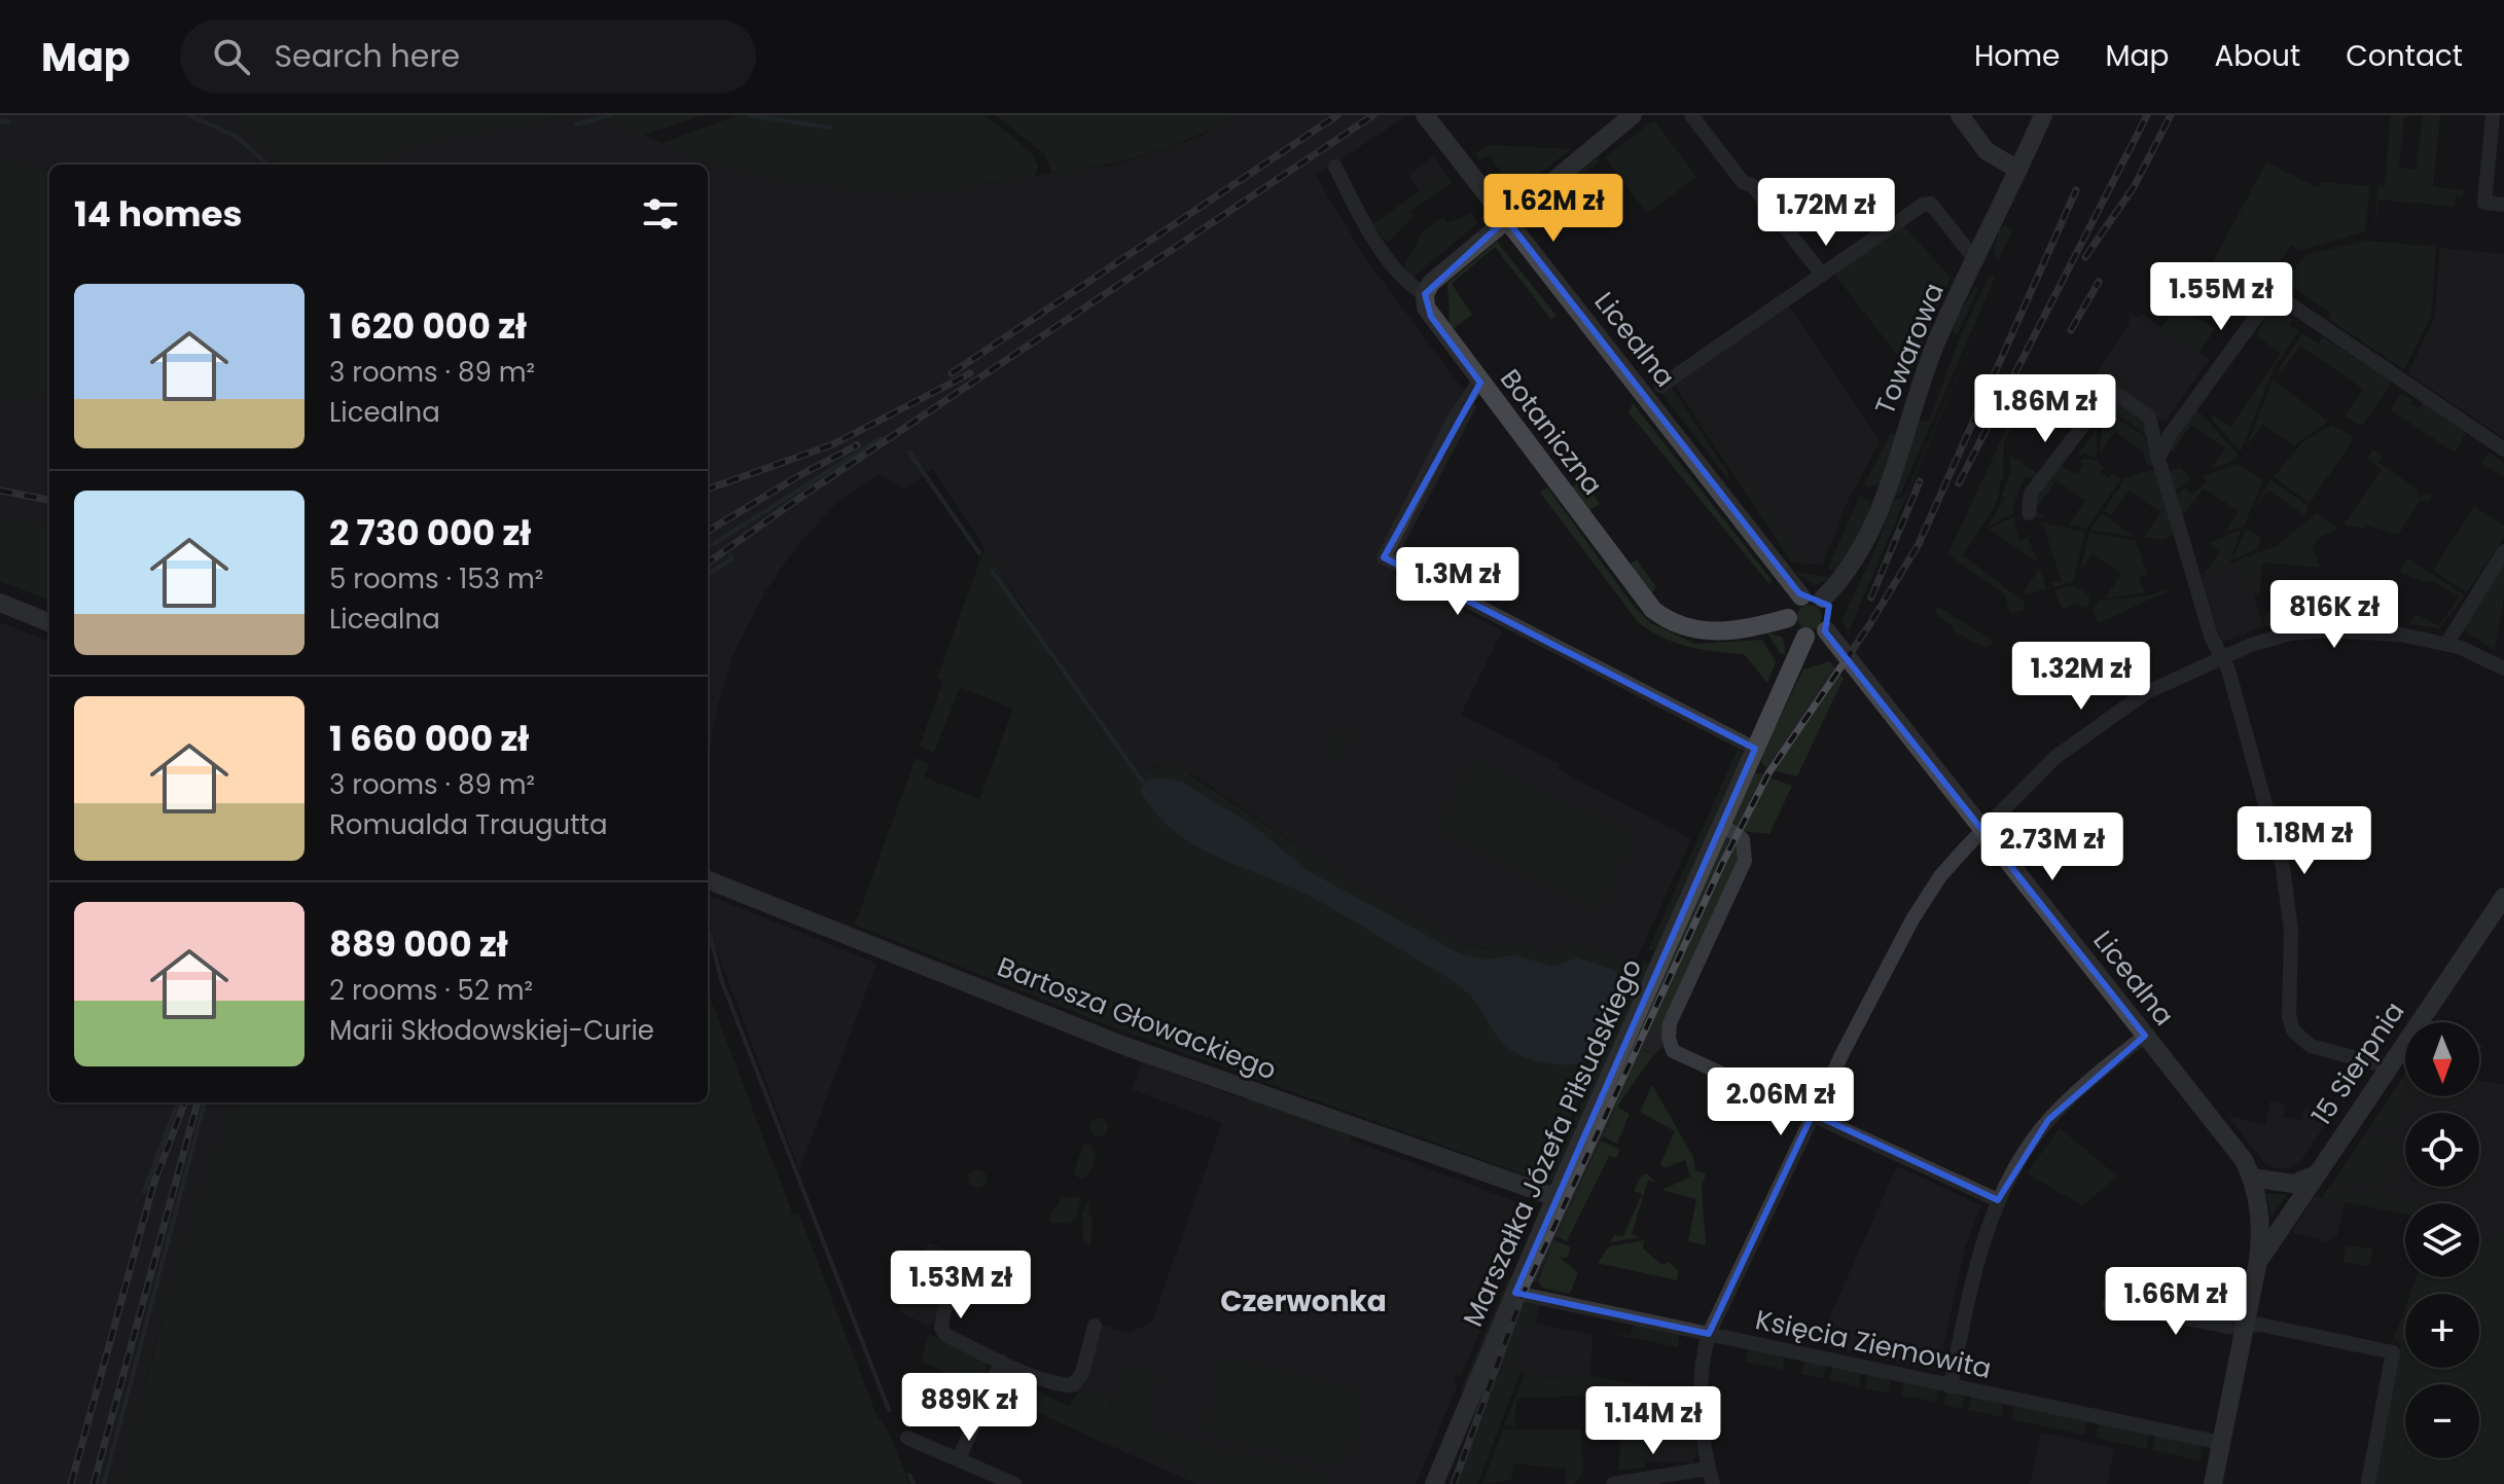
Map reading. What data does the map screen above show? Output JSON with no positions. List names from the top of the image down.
{
  "streets": {
    "street": [
      "Licealna",
      "Towarowa",
      "Botaniczna",
      "Bartosza Głowackiego",
      "15 Sierpnia",
      "Marszałka Józefa Piłsudskiego",
      "Księcia Ziemowita"
    ]
  },
  "crossings": [
    ["Licealna", "Towarowa"],
    ["Licealna", "Botaniczna"],
    ["Licealna", "15 Sierpnia"],
    ["Licealna", "Marszałka Józefa Piłsudskiego"],
    ["Towarowa", "Botaniczna"],
    ["Towarowa", "Marszałka Józefa Piłsudskiego"],
    ["Botaniczna", "Marszałka Józefa Piłsudskiego"],
    ["Bartosza Głowackiego", "Marszałka Józefa Piłsudskiego"],
    ["Marszałka Józefa Piłsudskiego", "Księcia Ziemowita"]
  ],
  "districts": ["Czerwonka"],
  "north": "bottom",
  "page": {
    "header": "Map",
    "search": "Search here",
    "nav": [
      "Home",
      "Map",
      "About",
      "Contact"
    ],
    "heading": "14 homes",
    "price": [
      "1.62M zł",
      "1.72M zł",
      "1.55M zł",
      "1.86M zł",
      "1.3M zł",
      "816K zł",
      "1.32M zł",
      "1.18M zł",
      "2.73M zł",
      "2.06M zł",
      "1.53M zł",
      "1.66M zł",
      "889K zł",
      "1.14M zł"
    ],
    "list": [
      {
        "name": "1 620 000 zł",
        "note": "3 rooms · 89 m² · Licealna"
      },
      {
        "name": "2 730 000 zł",
        "note": "5 rooms · 153 m² · Licealna"
      },
      {
        "name": "1 660 000 zł",
        "note": "3 rooms · 89 m² · Romualda Traugutta"
      },
      {
        "name": "889 000 zł",
        "note": "2 rooms · 52 m² · Marii Skłodowskiej-Curie"
      }
    ],
    "map_buttons": ["+", "−"]
  }
}
